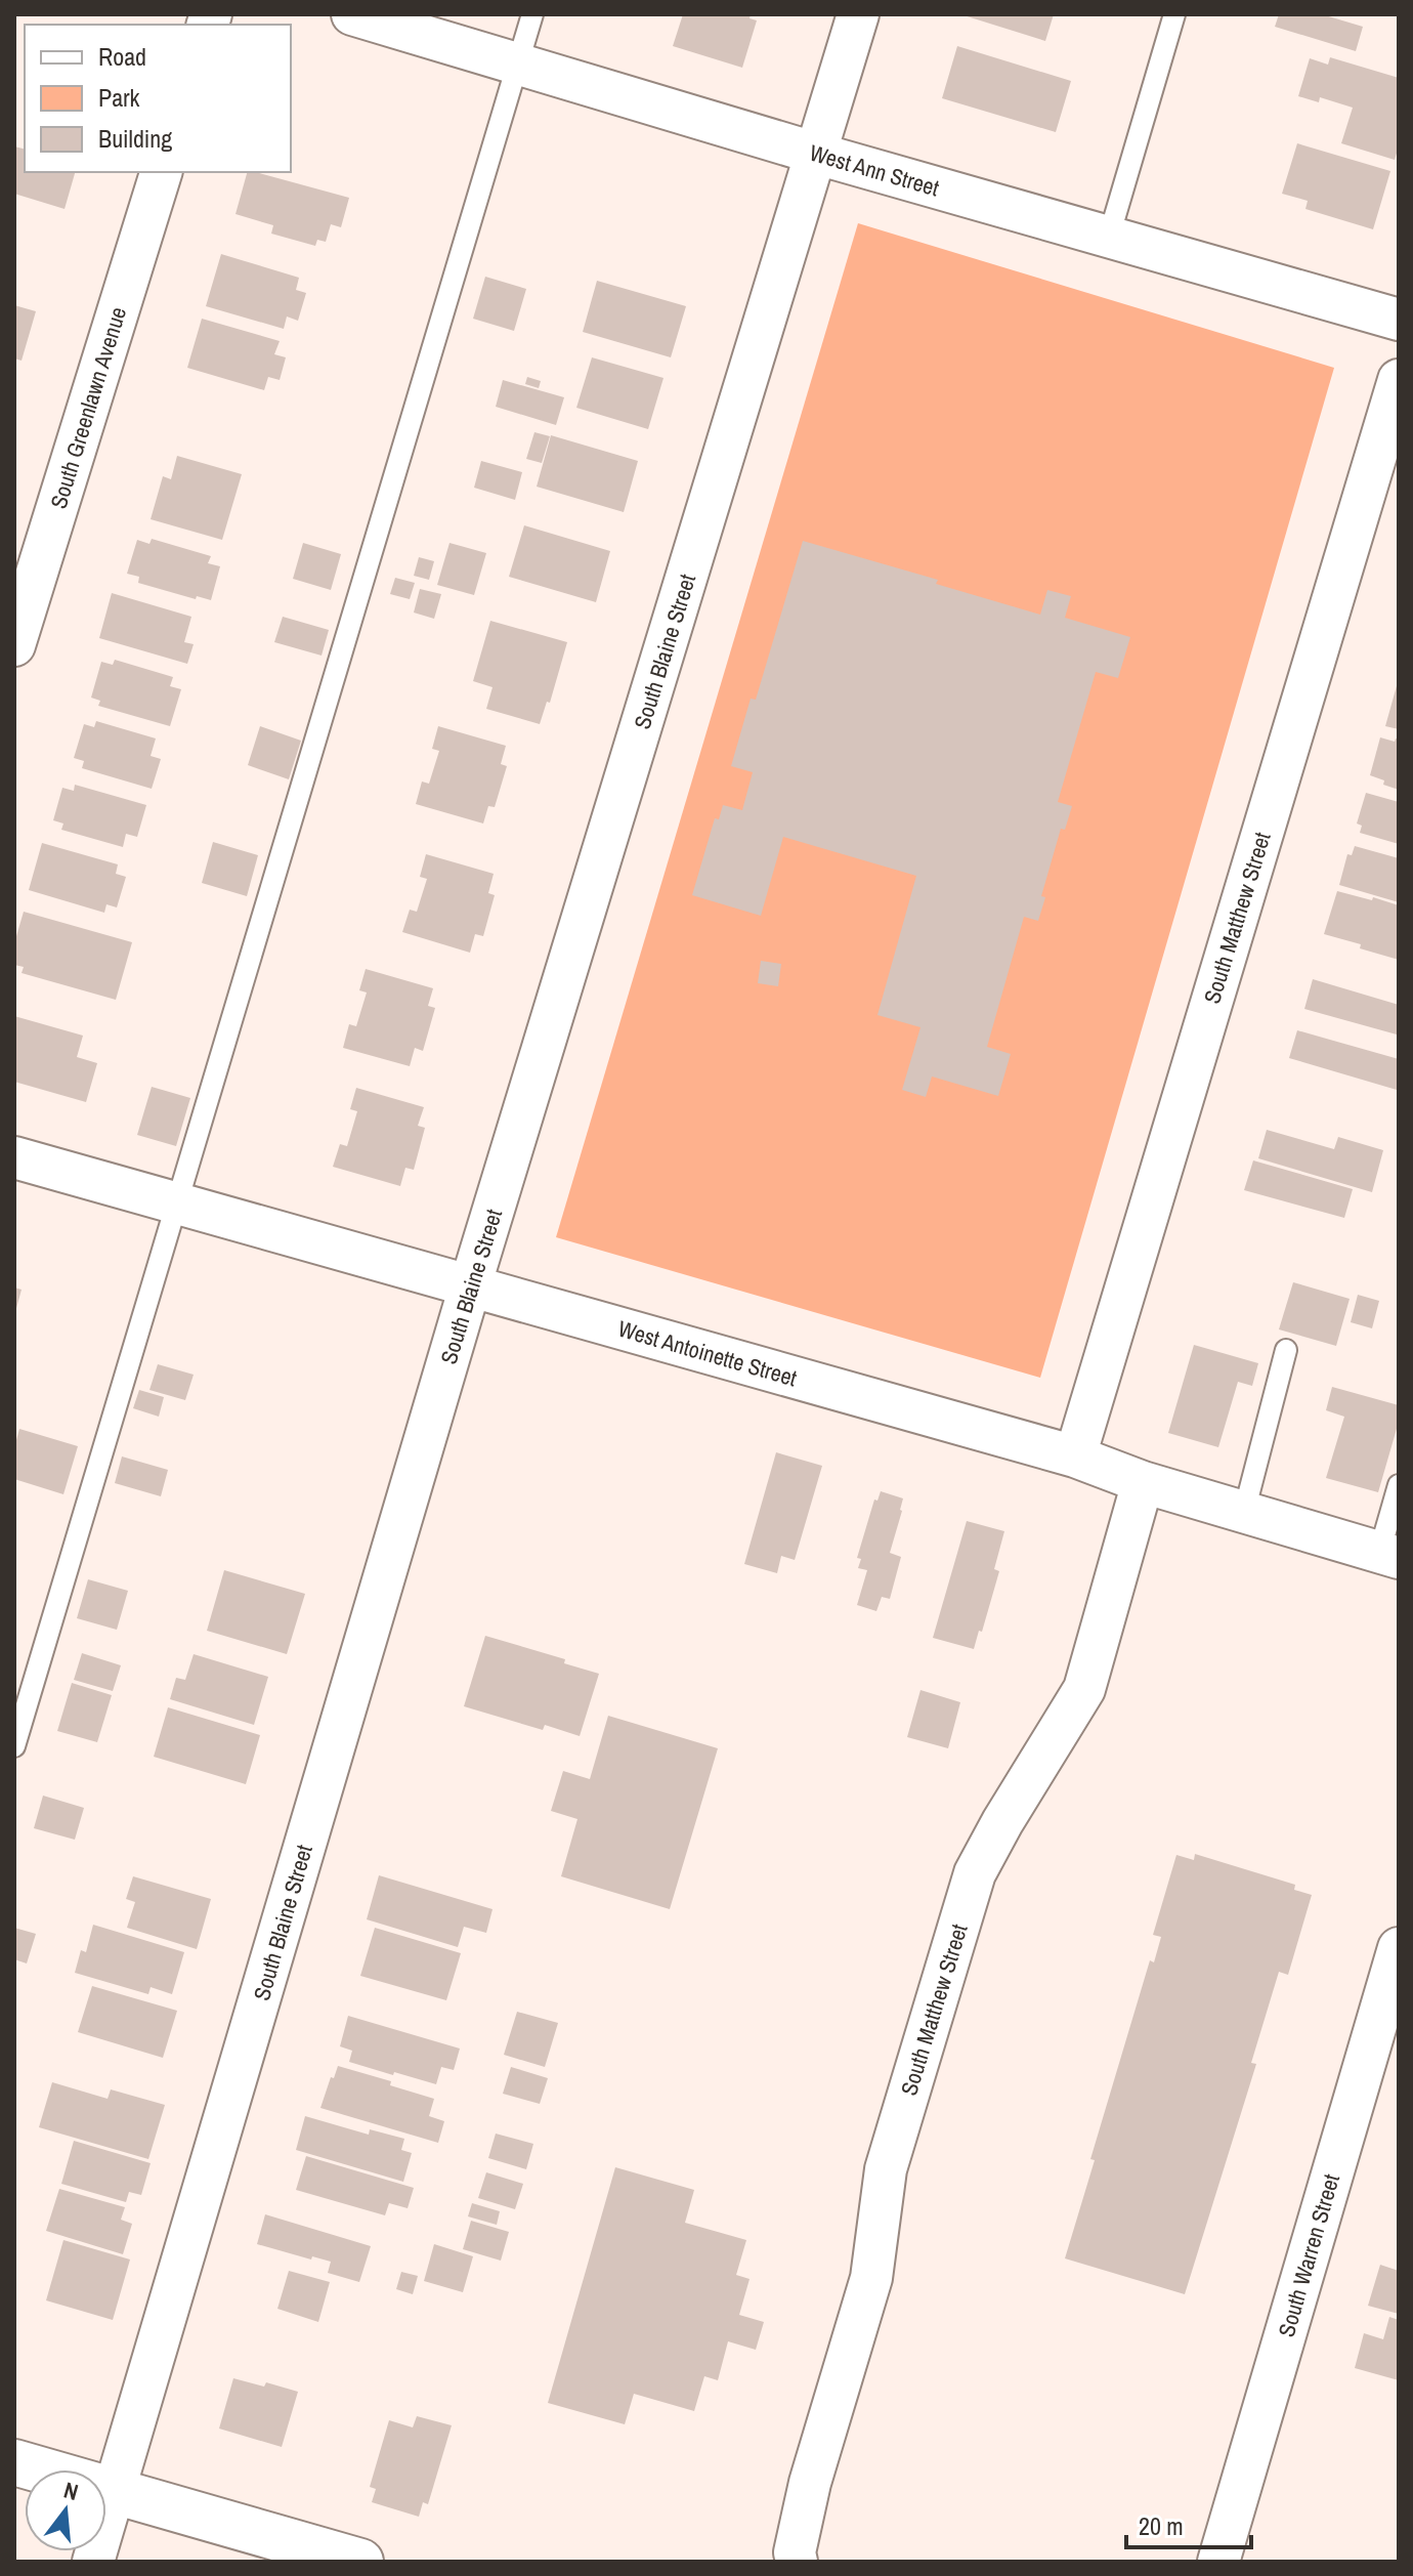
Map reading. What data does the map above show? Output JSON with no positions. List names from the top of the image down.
{
  "streets": {
    "street": [
      "West Ann Street",
      "South Greenlawn Avenue",
      "South Blaine Street",
      "South Matthew Street",
      "West Antoinette Street",
      "South Warren Street"
    ]
  },
  "crossings": [
    ["West Ann Street", "South Blaine Street"],
    ["South Blaine Street", "West Antoinette Street"],
    ["South Matthew Street", "West Antoinette Street"]
  ],
  "legend": ["Road", "Park", "Building"],
  "scale_bar": "20 m",
  "north": "top"
}
